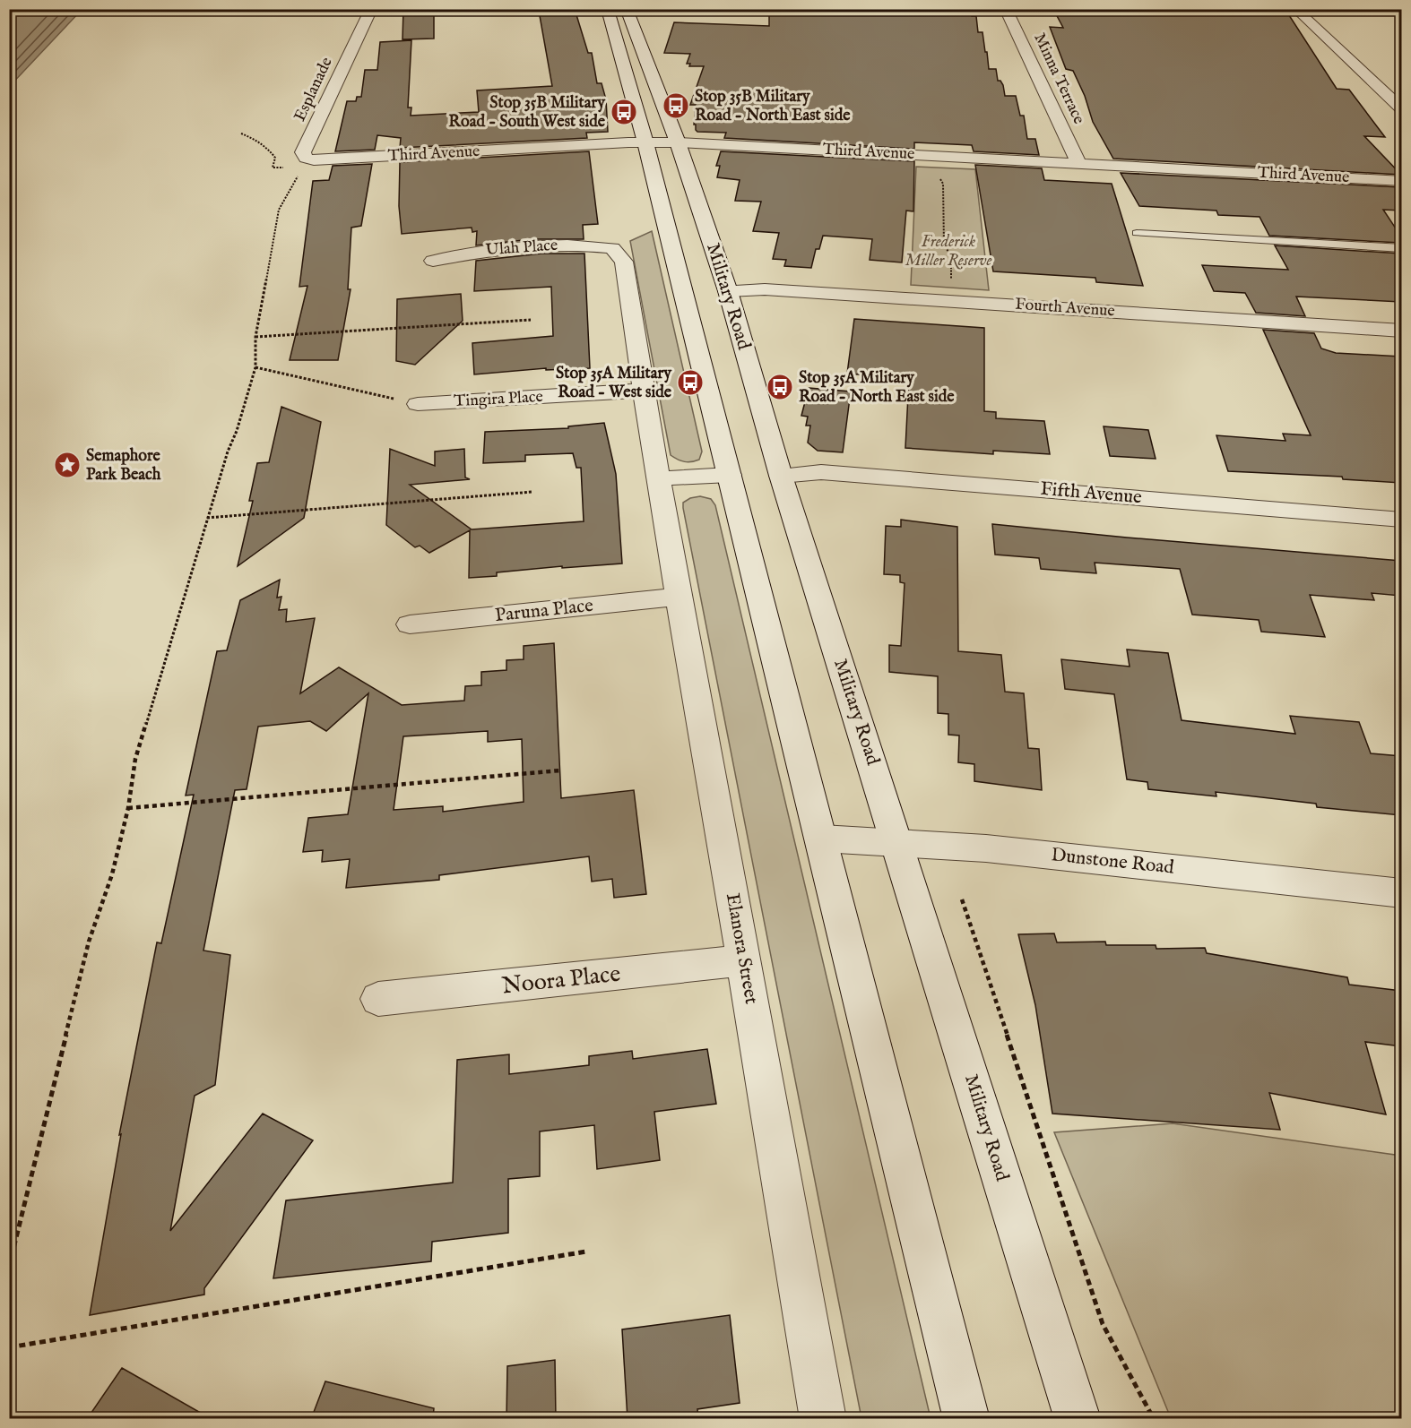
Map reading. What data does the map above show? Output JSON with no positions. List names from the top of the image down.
{
  "streets": {
    "street": [
      "Minna Terrace",
      "Esplanade",
      "Third Avenue",
      "Ulah Place",
      "Military Road",
      "Fourth Avenue",
      "Tingira Place",
      "Fifth Avenue",
      "Paruna Place",
      "Dunstone Road",
      "Elanora Street",
      "Noora Place"
    ]
  },
  "crossings": [
    ["Minna Terrace", "Third Avenue"],
    ["Esplanade", "Third Avenue"],
    ["Third Avenue", "Military Road"],
    ["Ulah Place", "Elanora Street"],
    ["Military Road", "Fourth Avenue"],
    ["Military Road", "Fifth Avenue"],
    ["Military Road", "Dunstone Road"],
    ["Tingira Place", "Elanora Street"],
    ["Paruna Place", "Elanora Street"],
    ["Elanora Street", "Noora Place"]
  ],
  "parks": ["Frederick Miller Reserve"],
  "places": {
    "bus stop": [
      "Stop 35B Military Road - North East side",
      "Stop 35B Military Road - South West side",
      "Stop 35A Military Road - West side",
      "Stop 35A Military Road - North East side"
    ],
    "place": ["Semaphore Park Beach"]
  }
}
